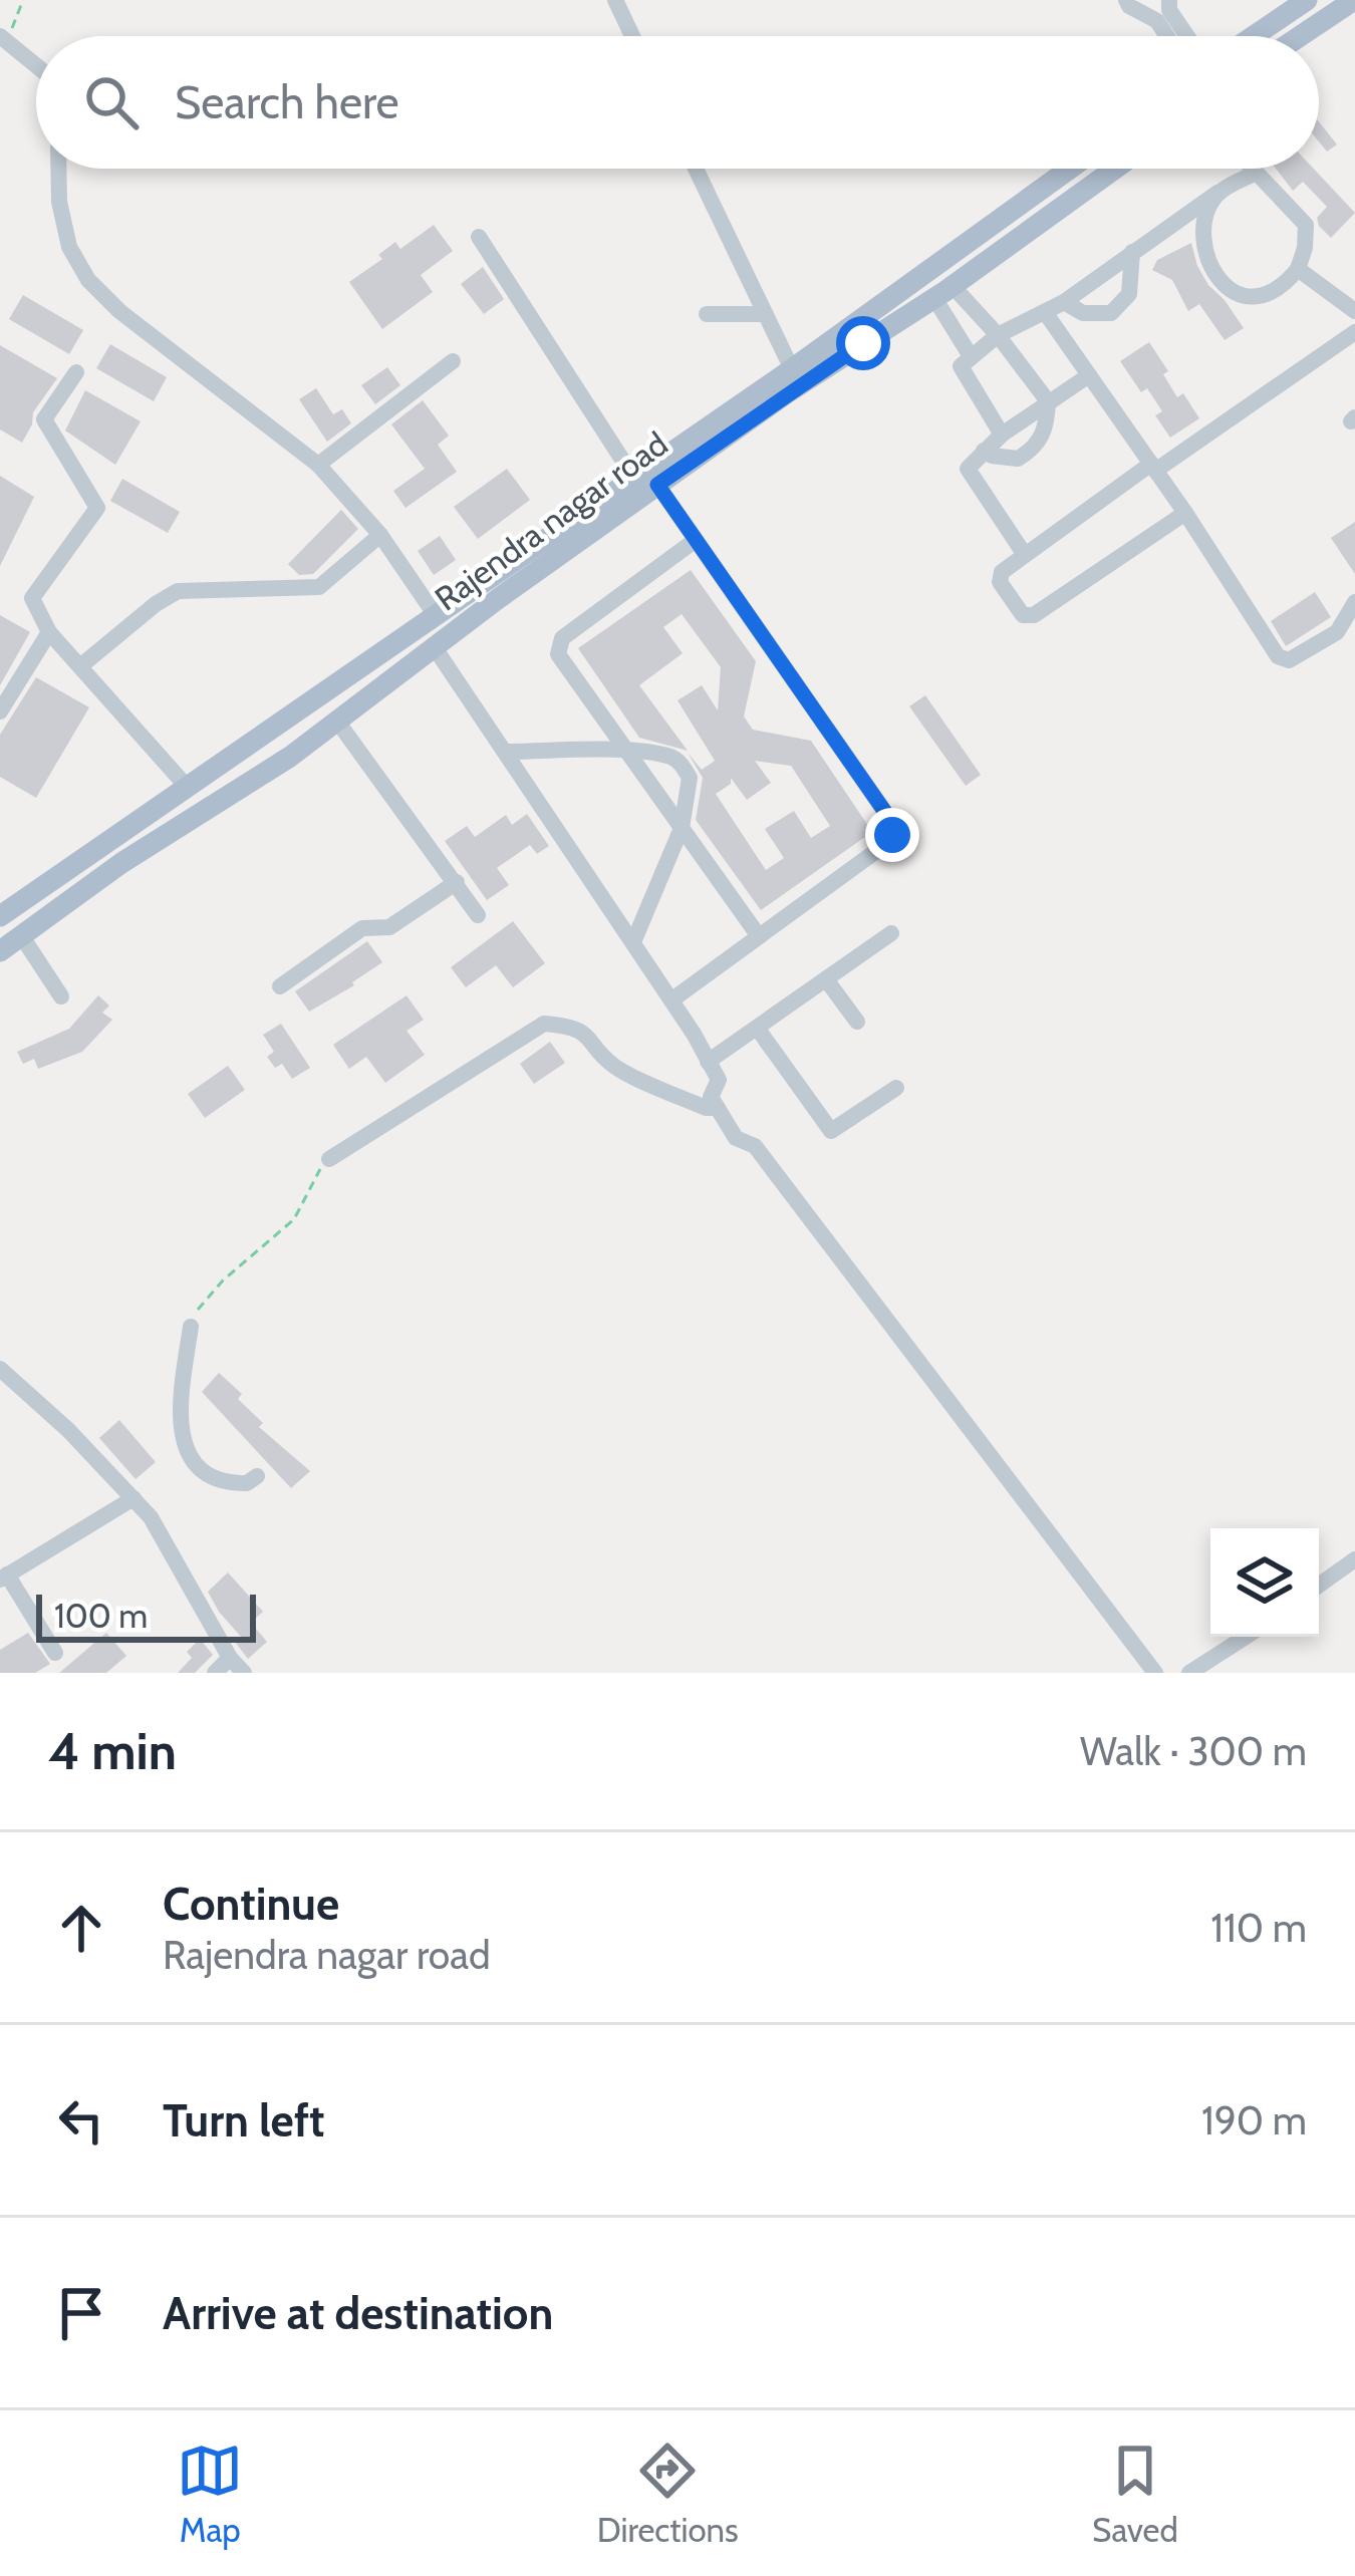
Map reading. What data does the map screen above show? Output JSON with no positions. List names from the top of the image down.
{
  "streets": {
    "main road": ["Rajendra nagar road"]
  },
  "scale_bar": "100 m",
  "page": {
    "search": "Search here",
    "scale": "100 m",
    "heading": ["4 min", "Walk · 300 m"],
    "list": [
      ["Continue", "Rajendra nagar road", "110 m"],
      ["Turn left", "190 m"],
      "Arrive at destination"
    ],
    "nav": ["Map", "Directions", "Saved"]
  }
}
